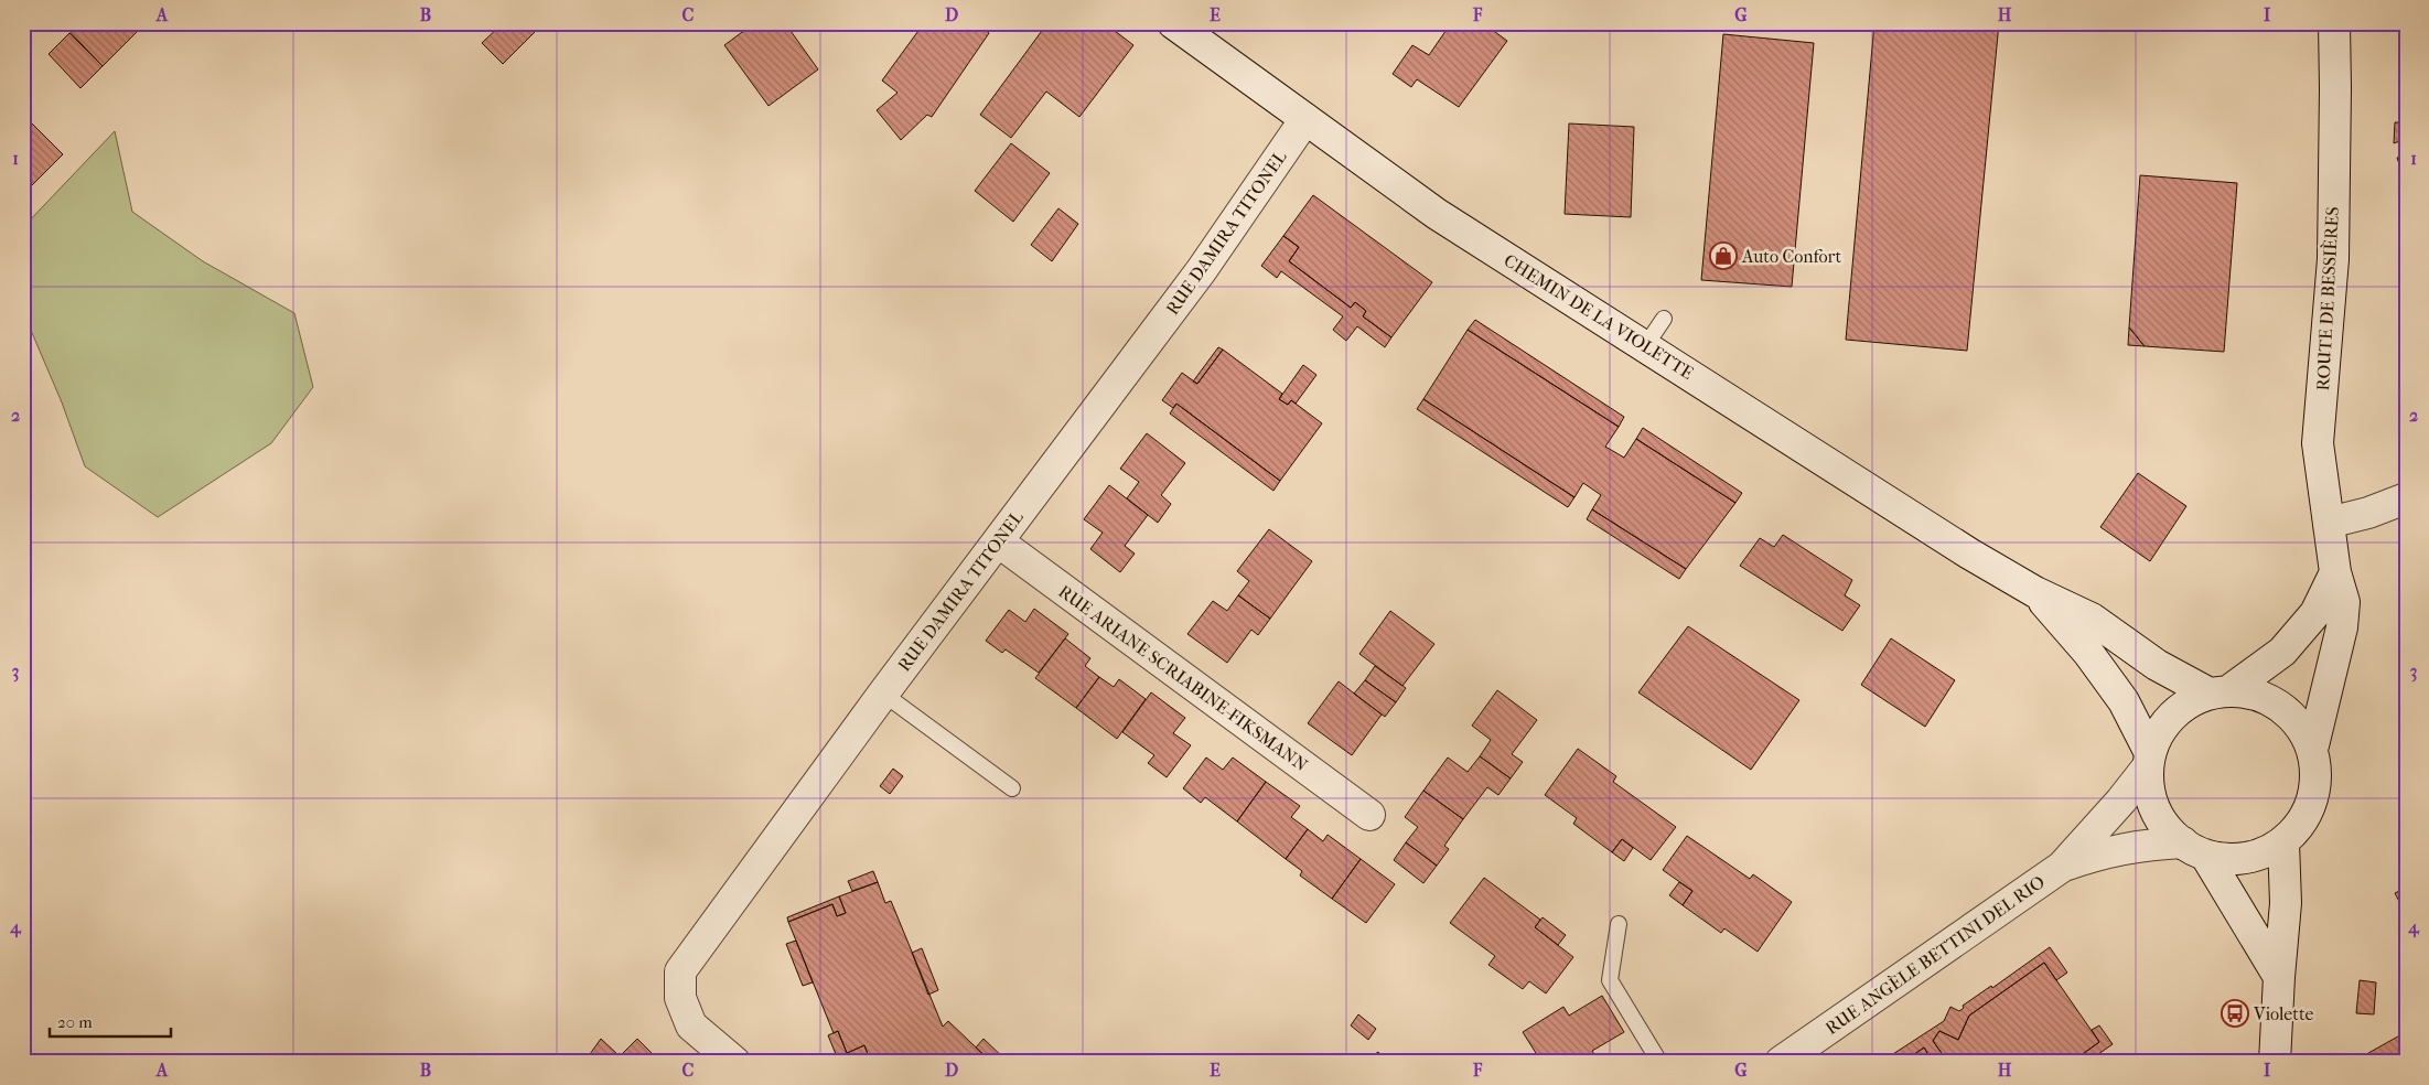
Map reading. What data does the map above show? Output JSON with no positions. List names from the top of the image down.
{
  "streets": {
    "street": [
      "RUE DAMIRA TITONEL",
      "ROUTE DE BESSIÈRES",
      "CHEMIN DE LA VIOLETTE",
      "RUE ARIANE SCRIABINE-FIKSMANN",
      "RUE ANGÈLE BETTINI DEL RIO"
    ]
  },
  "crossings": [
    ["RUE DAMIRA TITONEL", "CHEMIN DE LA VIOLETTE"],
    ["RUE DAMIRA TITONEL", "RUE ARIANE SCRIABINE-FIKSMANN"],
    ["ROUTE DE BESSIÈRES", "CHEMIN DE LA VIOLETTE"],
    ["ROUTE DE BESSIÈRES", "RUE ANGÈLE BETTINI DEL RIO"],
    ["CHEMIN DE LA VIOLETTE", "RUE ANGÈLE BETTINI DEL RIO"]
  ],
  "places": {
    "shop": ["Auto Confort"],
    "bus stop": ["Violette"]
  },
  "scale_bar": "20 m",
  "grid": {
    "columns": [
      "A",
      "B",
      "C",
      "D",
      "E",
      "F",
      "G",
      "H",
      "I"
    ],
    "rows": [
      "1",
      "2",
      "3",
      "4"
    ]
  }
}
